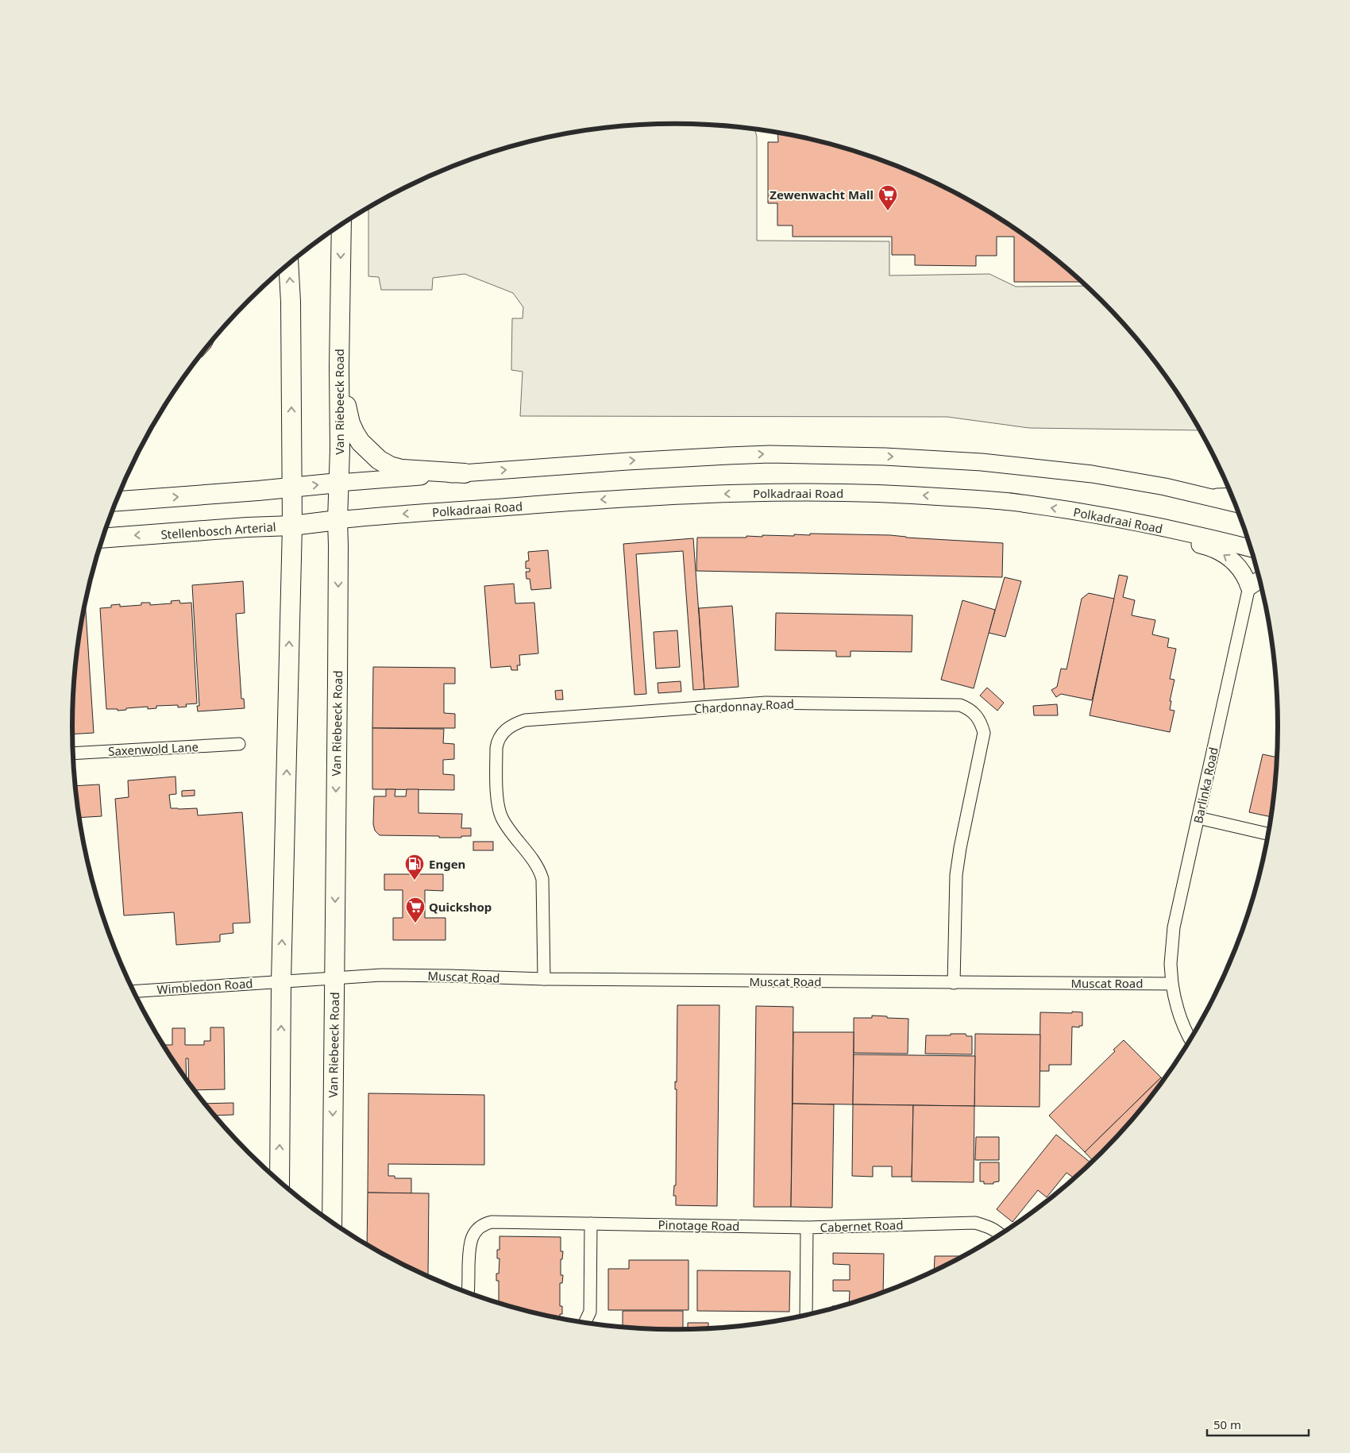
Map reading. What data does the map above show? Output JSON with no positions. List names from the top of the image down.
{
  "streets": {
    "main road": ["Van Riebeeck Road", "Polkadraai Road", "Stellenbosch Arterial"],
    "street": [
      "Chardonnay Road",
      "Saxenwold Lane",
      "Barlinka Road",
      "Muscat Road",
      "Wimbledon Road",
      "Pinotage Road",
      "Cabernet Road"
    ]
  },
  "crossings": [
    ["Van Riebeeck Road", "Polkadraai Road"],
    ["Van Riebeeck Road", "Stellenbosch Arterial"],
    ["Van Riebeeck Road", "Muscat Road"],
    ["Polkadraai Road", "Stellenbosch Arterial"],
    ["Chardonnay Road", "Muscat Road"],
    ["Barlinka Road", "Muscat Road"],
    ["Muscat Road", "Wimbledon Road"],
    ["Pinotage Road", "Cabernet Road"]
  ],
  "places": {
    "supermarket": ["Zewenwacht Mall", "Quickshop"],
    "fuel station": ["Engen"]
  },
  "scale_bar": "50 m"
}
